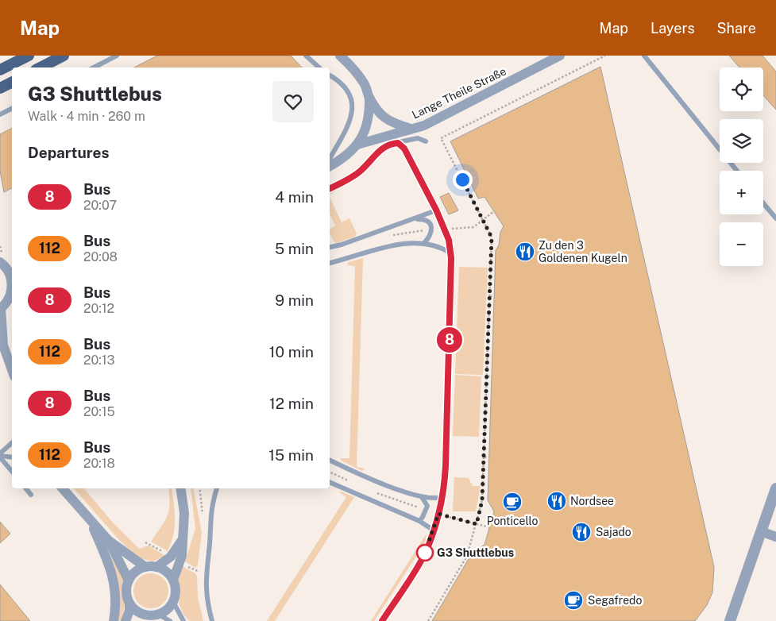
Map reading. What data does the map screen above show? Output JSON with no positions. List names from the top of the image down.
{
  "streets": {
    "street": ["Lange Theile Straße"]
  },
  "places": {
    "restaurant": ["Zu den 3 Goldenen Kugeln", "Nordsee", "Sajado"],
    "cafe": ["Ponticello", "Segafredo"],
    "other": ["G3 Shuttlebus"]
  },
  "lines": ["bus line 8"],
  "page": {
    "header": "Map",
    "nav": ["Map", "Layers", "Share"],
    "on_map": "8",
    "map_buttons": ["+", "−"],
    "heading": [
      ["G3 Shuttlebus", "Walk · 4 min · 260 m"],
      "Departures"
    ],
    "list": [
      {
        "mark": "8",
        "name": "Bus",
        "note": "20:07",
        "value": "4 min"
      },
      {
        "mark": "112",
        "name": "Bus",
        "note": "20:08",
        "value": "5 min"
      },
      {
        "mark": "8",
        "name": "Bus",
        "note": "20:12",
        "value": "9 min"
      },
      {
        "mark": "112",
        "name": "Bus",
        "note": "20:13",
        "value": "10 min"
      },
      {
        "mark": "8",
        "name": "Bus",
        "note": "20:15",
        "value": "12 min"
      },
      {
        "mark": "112",
        "name": "Bus",
        "note": "20:18",
        "value": "15 min"
      }
    ]
  }
}
